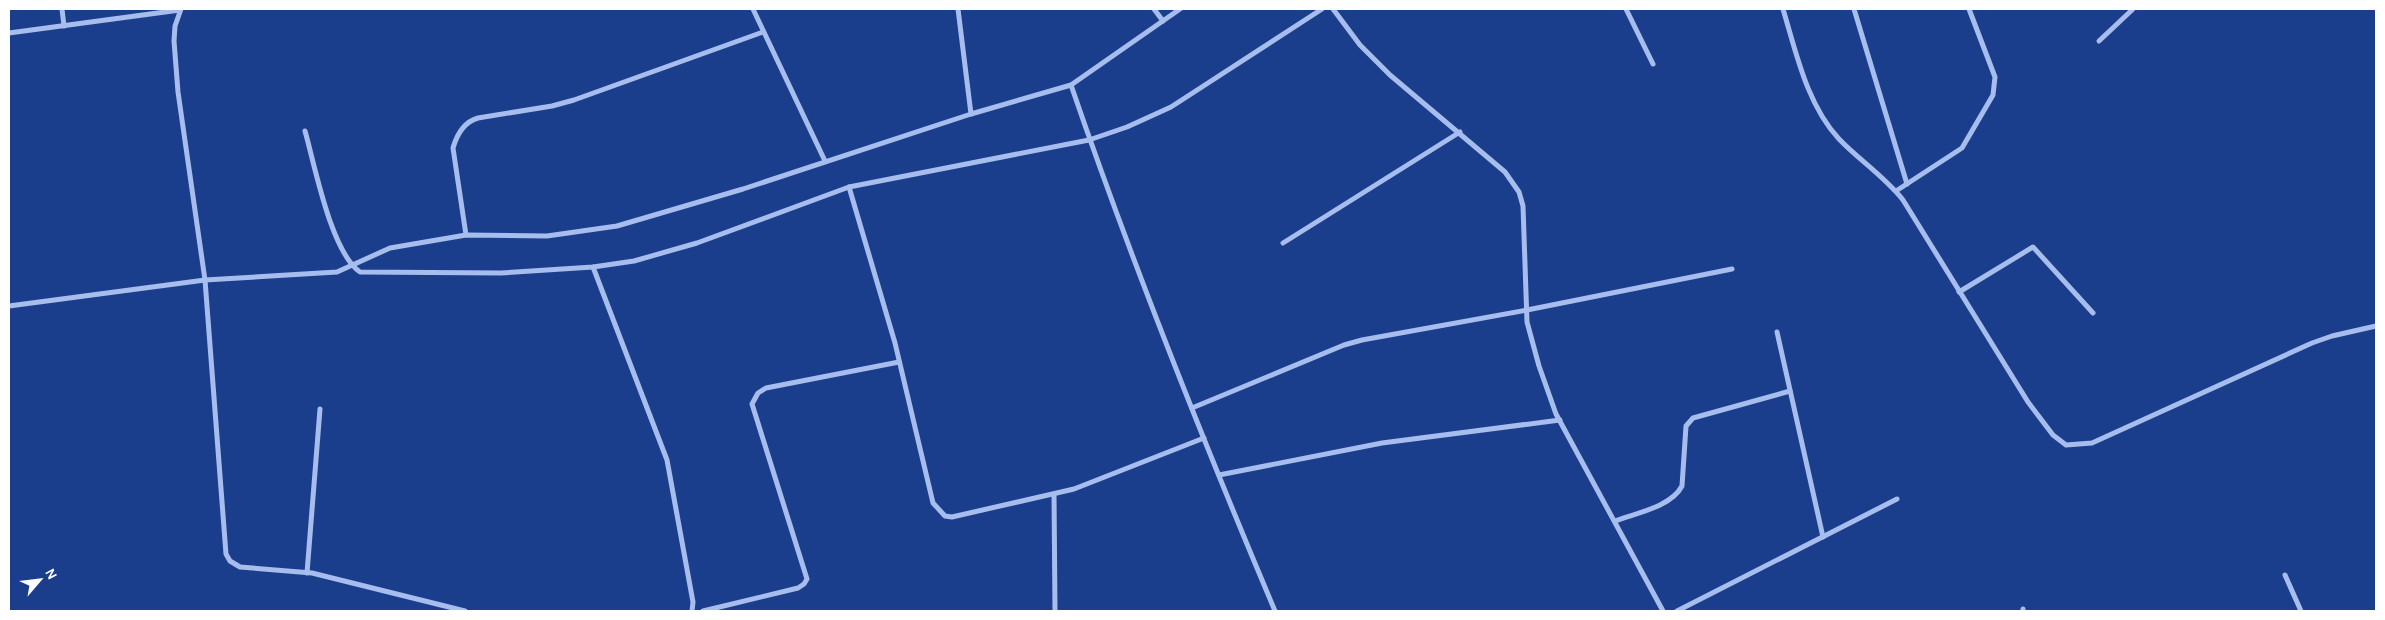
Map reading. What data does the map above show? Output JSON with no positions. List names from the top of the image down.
{
  "north": "top right"
}
